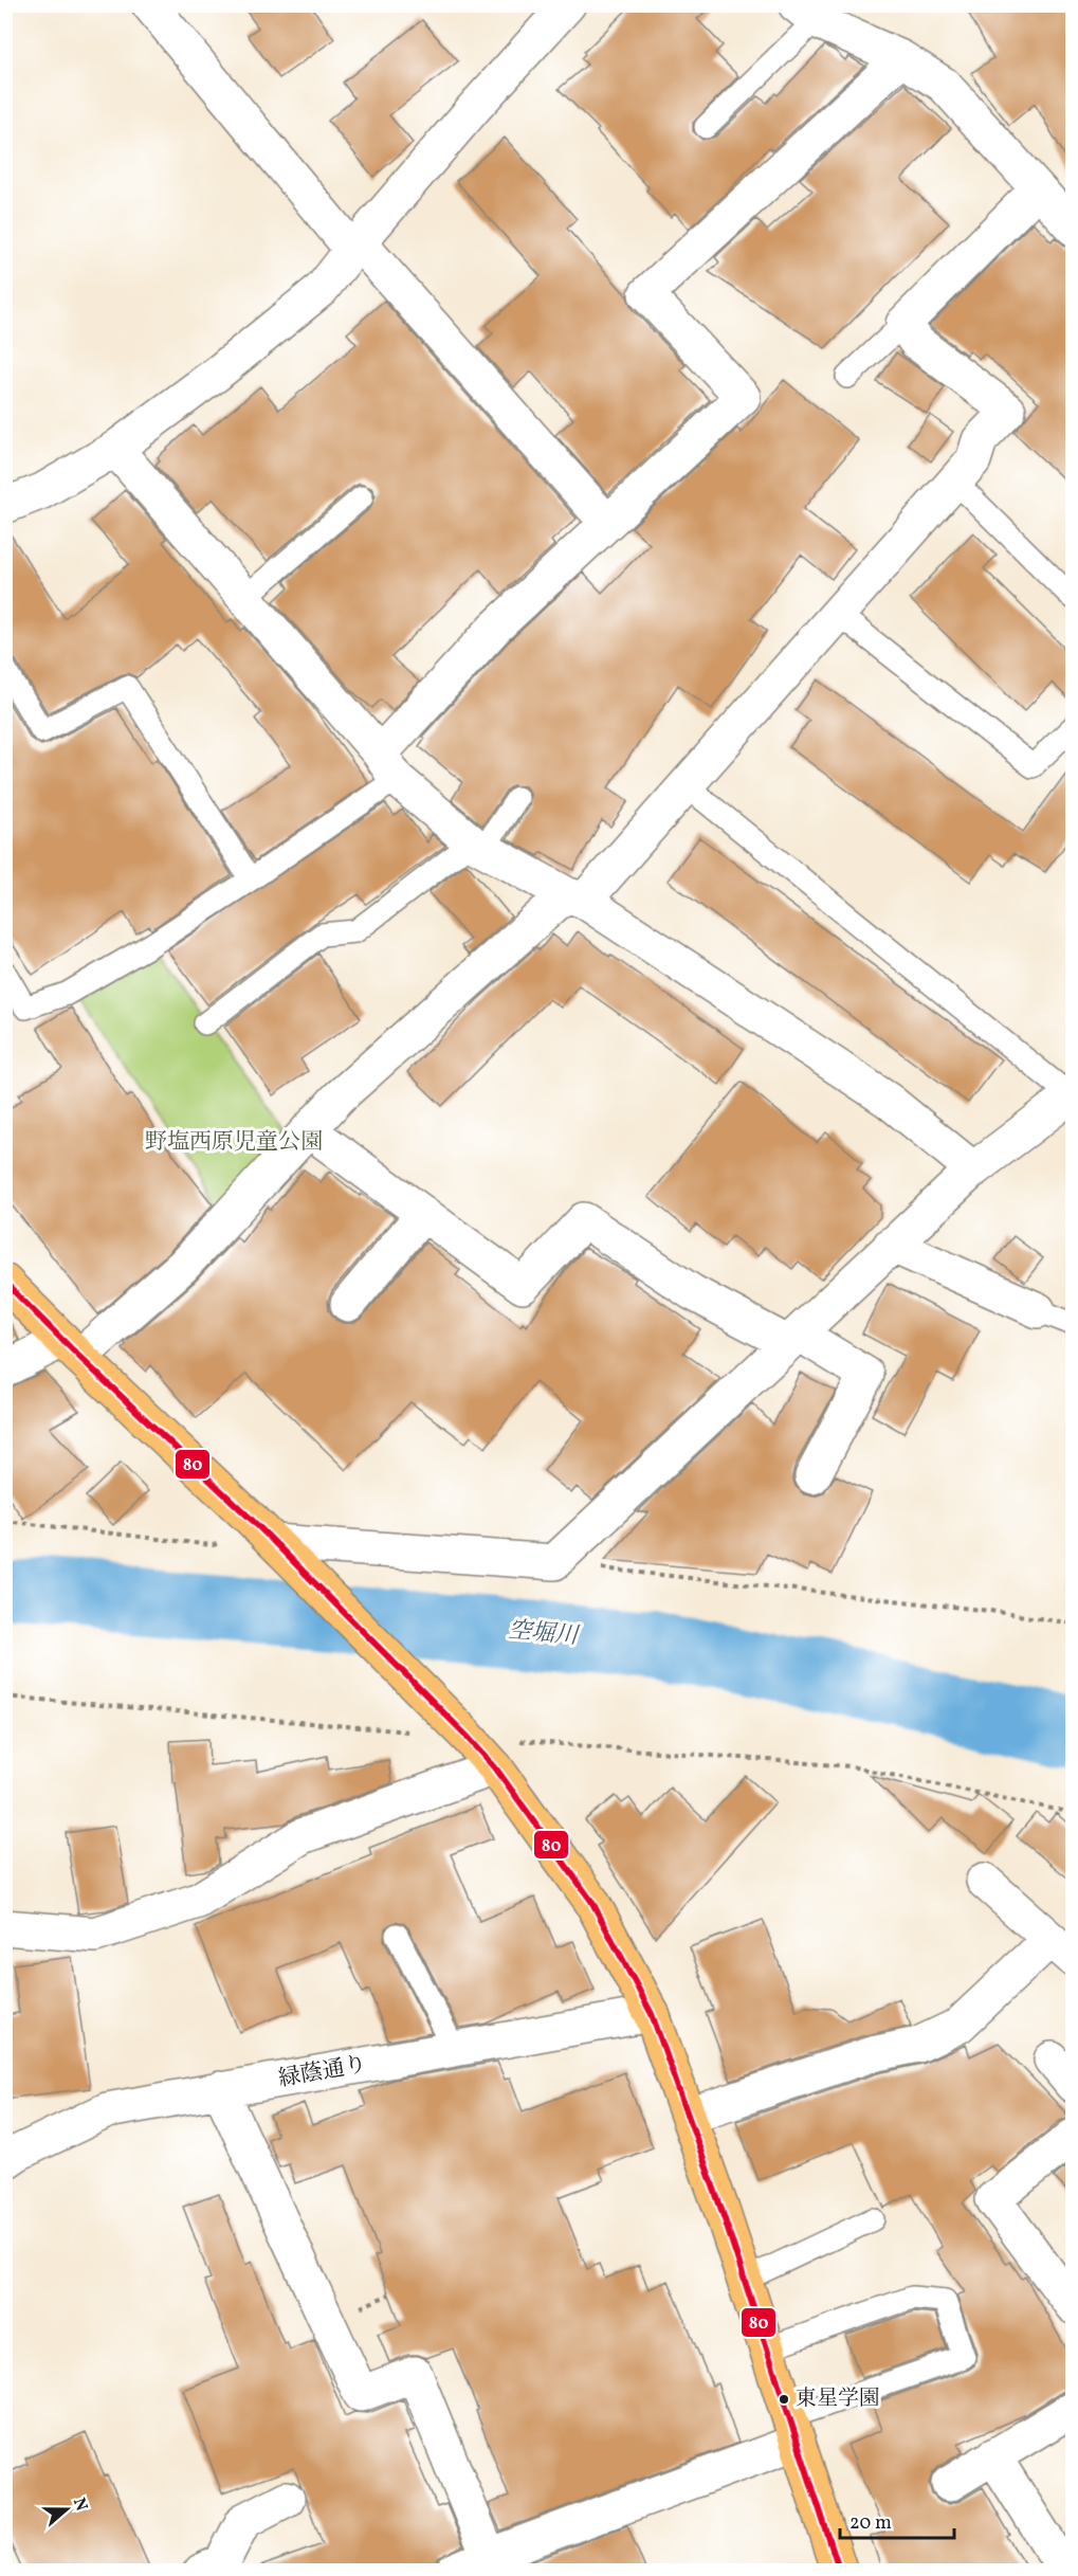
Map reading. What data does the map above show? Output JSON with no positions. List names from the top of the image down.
{
  "streets": {
    "street": ["緑蔭通り"]
  },
  "water": ["空堀川"],
  "parks": ["野塩西原児童公園"],
  "places": ["東星学園"],
  "lines": ["transit line 80"],
  "scale_bar": "20 m",
  "north": "right"
}
